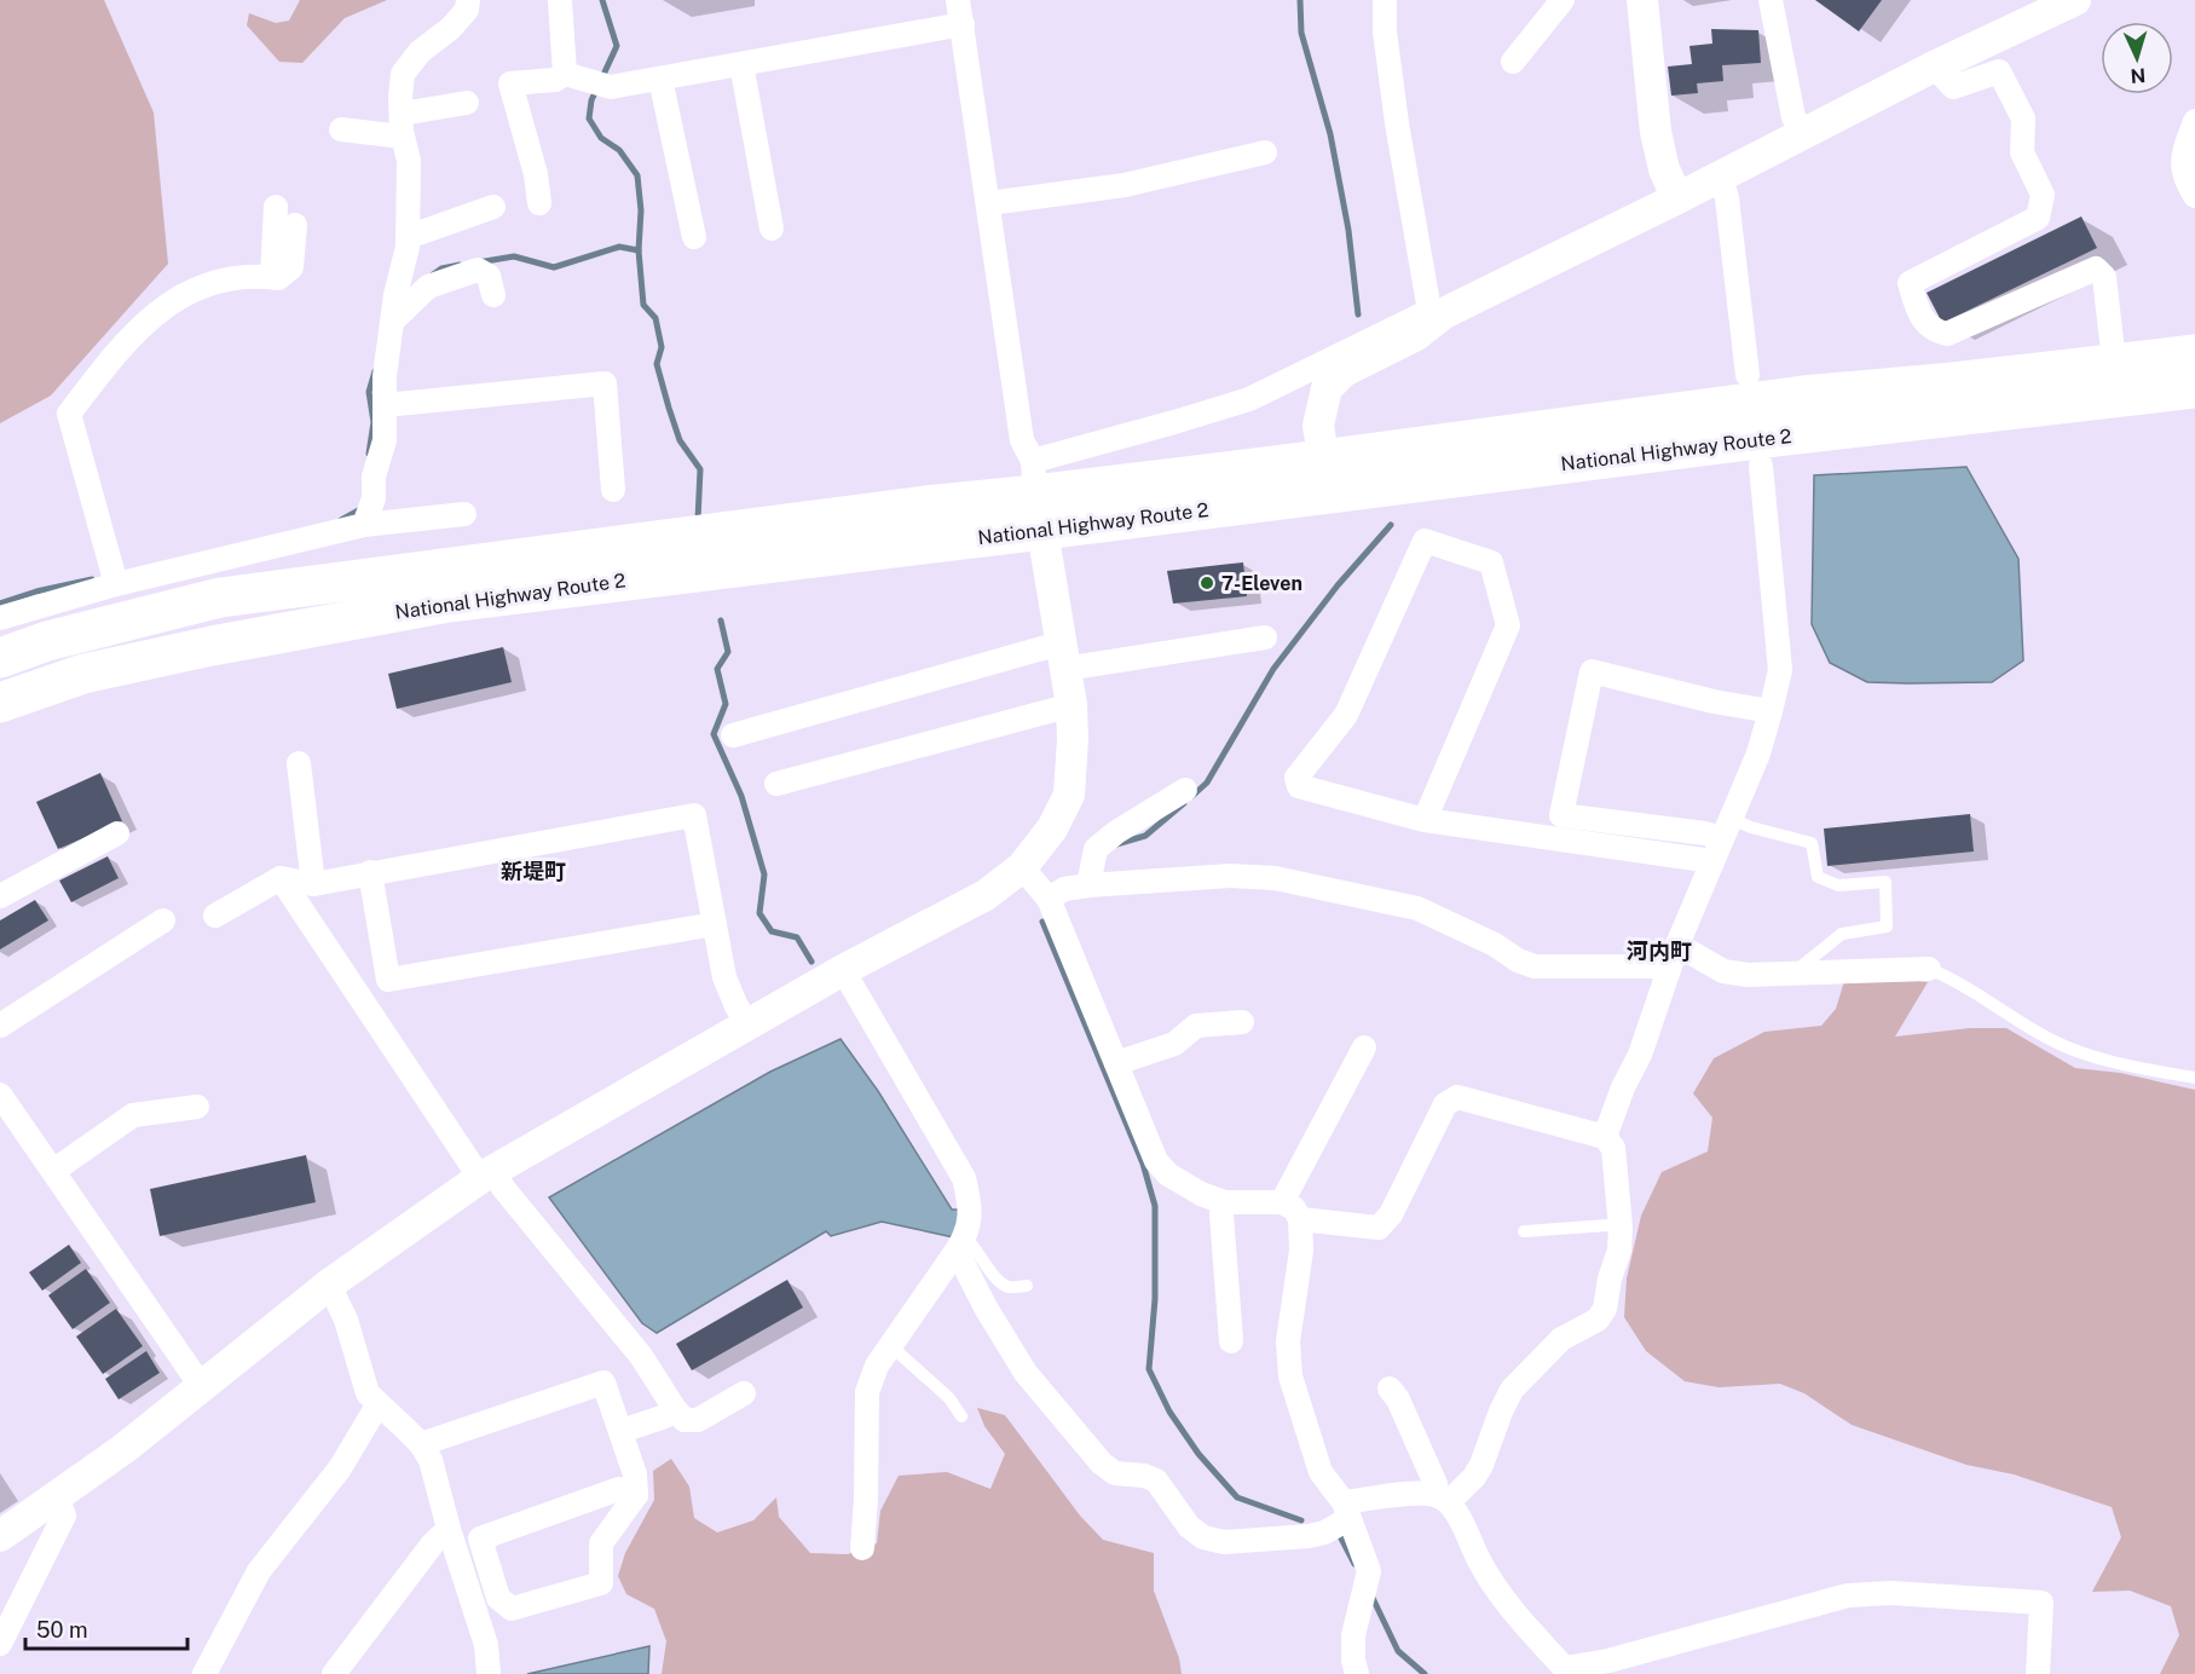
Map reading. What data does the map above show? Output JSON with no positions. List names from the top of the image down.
{
  "streets": {
    "highway": ["National Highway Route 2"]
  },
  "districts": ["新堤町", "河内町"],
  "places": ["7-Eleven"],
  "scale_bar": "50 m",
  "north": "bottom"
}
